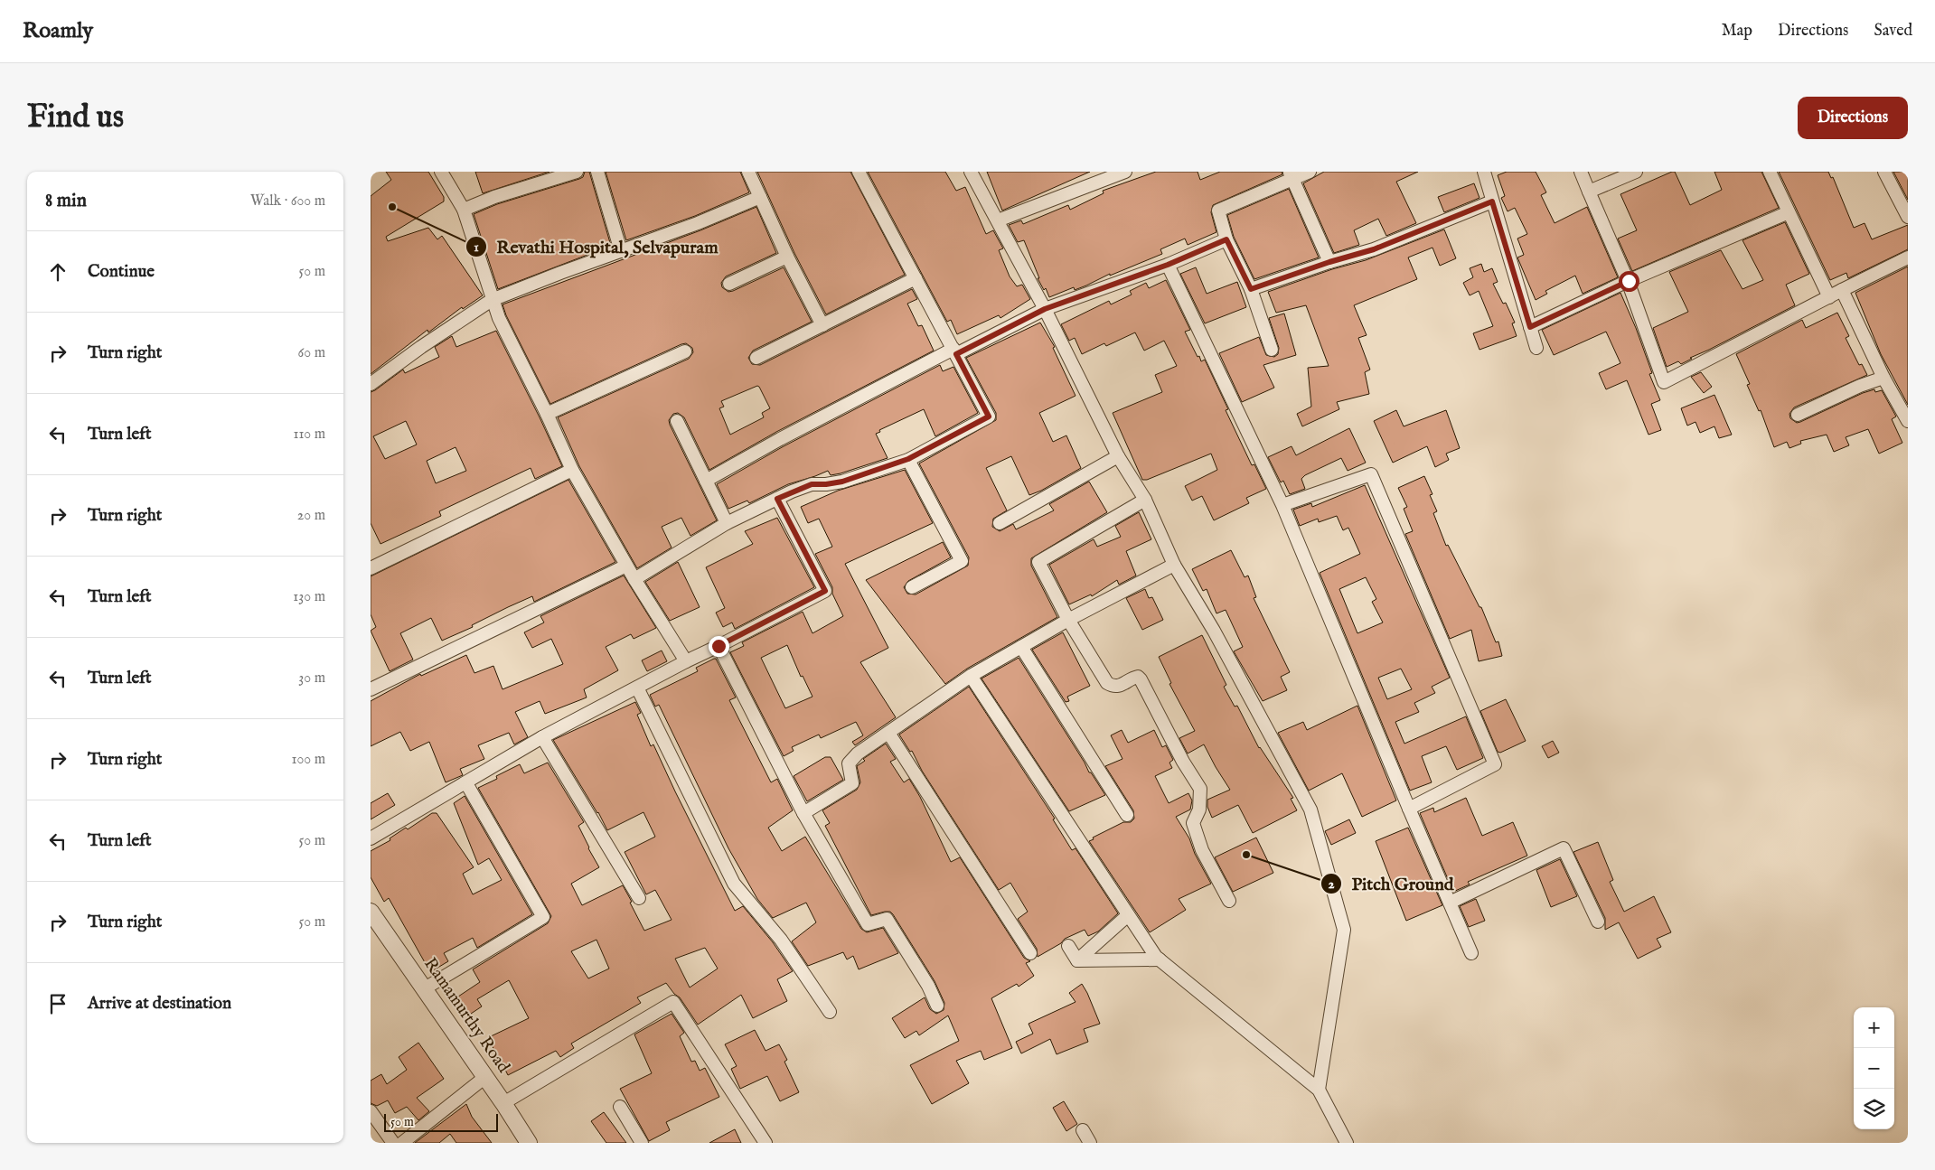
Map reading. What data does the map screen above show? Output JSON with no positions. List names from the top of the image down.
{
  "streets": {
    "street": ["Ramamurthy Road"]
  },
  "places": ["Revathi Hospital, Selvapuram", "Pitch Ground"],
  "scale_bar": "50 m",
  "page": {
    "header": "Roamly",
    "nav": ["Map", "Directions", "Saved"],
    "buttons": "Directions",
    "title": "Find us",
    "heading": ["8 min", "Walk · 600 m"],
    "list": [
      ["Continue", "50 m"],
      ["Turn right", "60 m"],
      ["Turn left", "110 m"],
      ["Turn right", "20 m"],
      ["Turn left", "130 m"],
      ["Turn left", "30 m"],
      ["Turn right", "100 m"],
      ["Turn left", "50 m"],
      ["Turn right", "50 m"],
      "Arrive at destination"
    ],
    "map_buttons": ["+", "−"],
    "scale": "50 m"
  }
}
